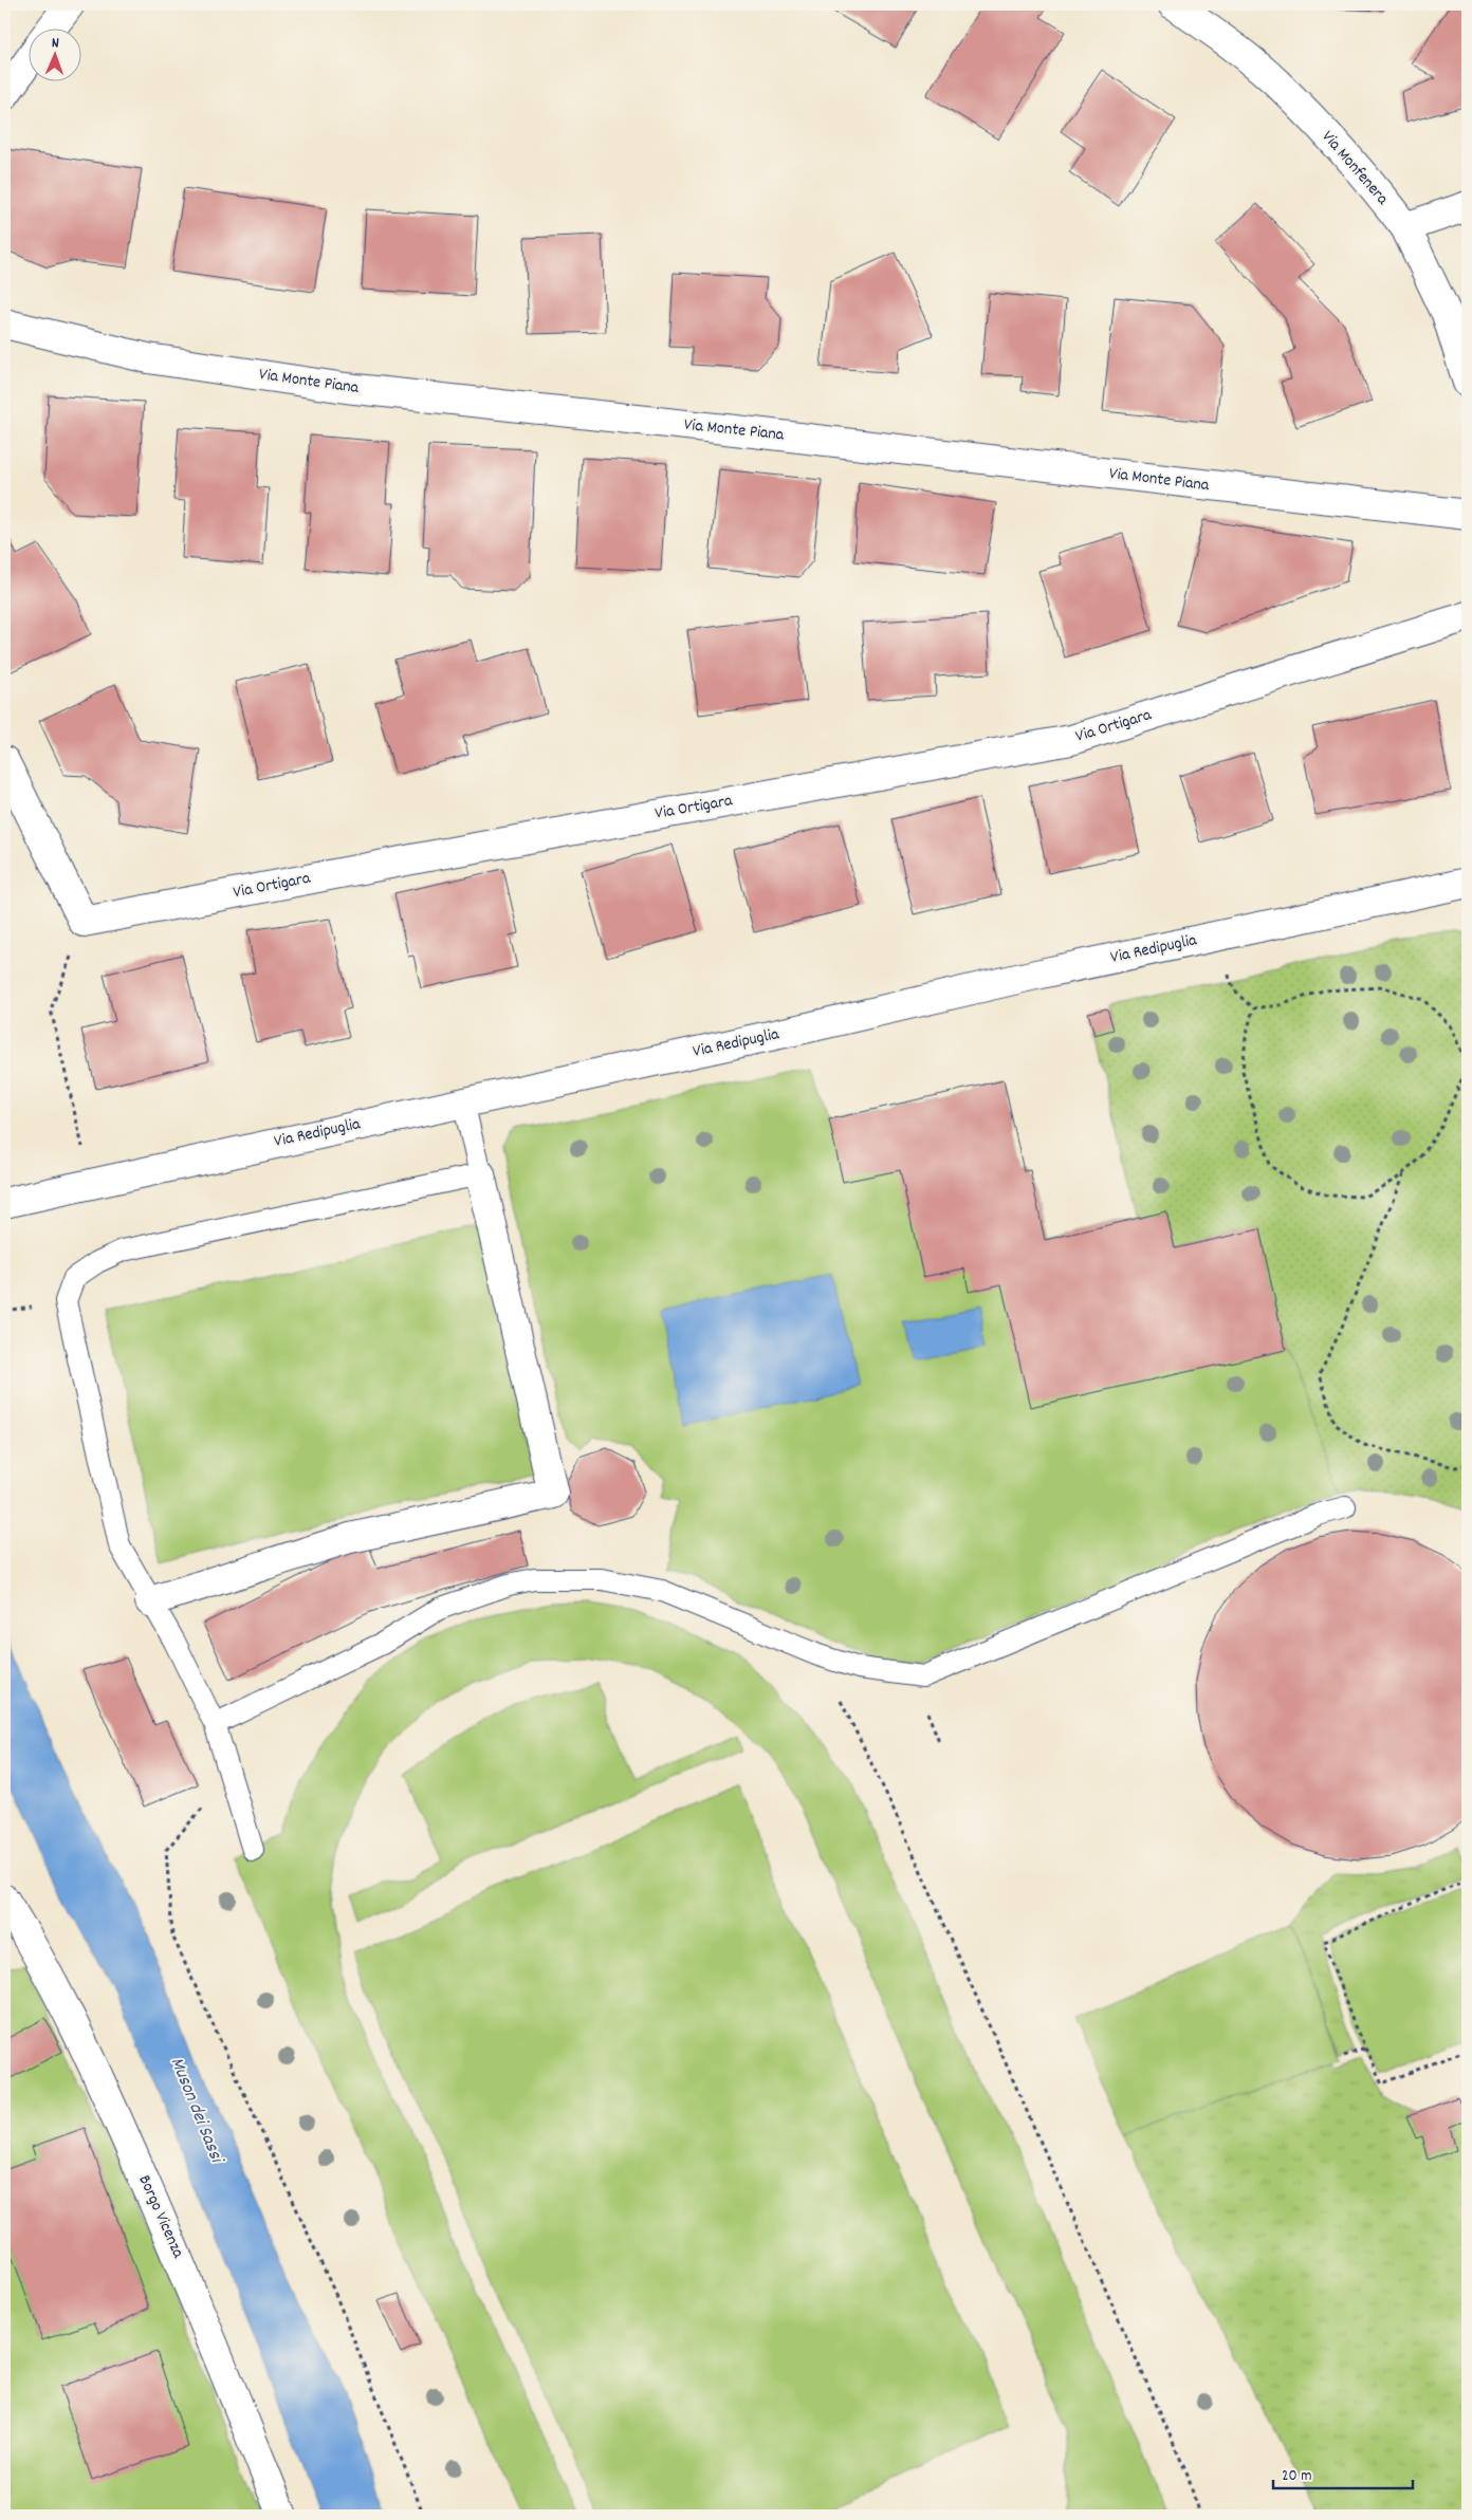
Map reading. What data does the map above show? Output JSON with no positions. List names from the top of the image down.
{
  "streets": {
    "street": [
      "Via Monfenera",
      "Via Monte Piana",
      "Via Ortigara",
      "Via Redipuglia",
      "Borgo Vicenza"
    ]
  },
  "water": ["Muson dei Sassi"],
  "scale_bar": "20 m",
  "north": "top"
}
